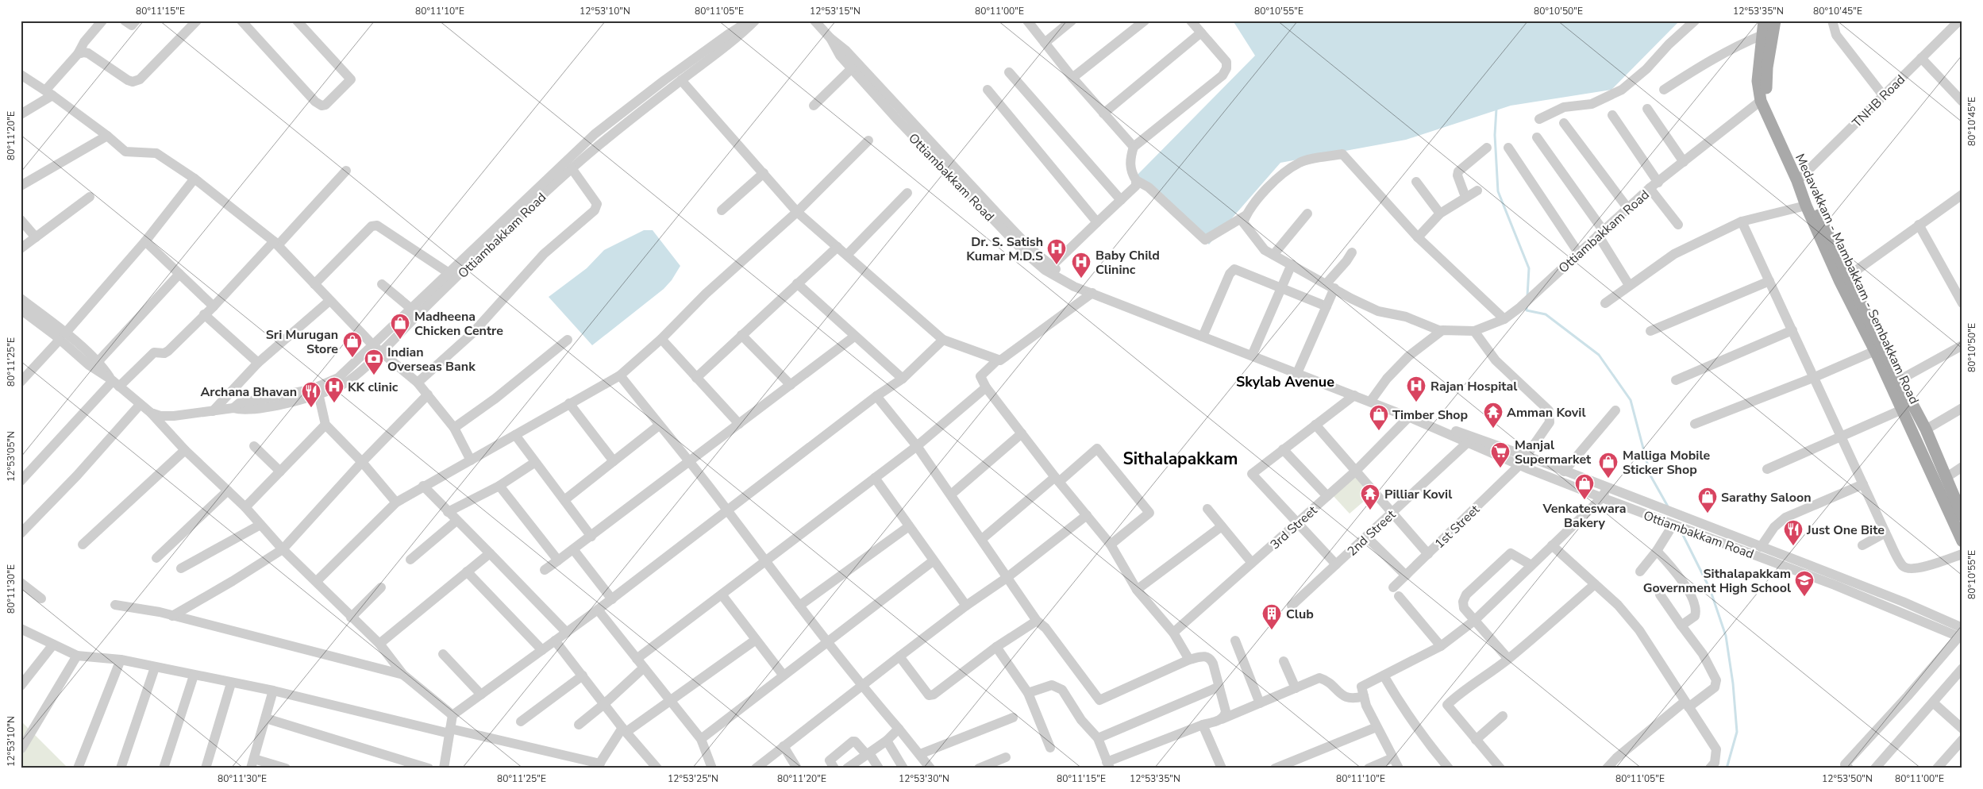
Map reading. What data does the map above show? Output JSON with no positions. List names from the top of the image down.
{
  "streets": {
    "main road": ["Medavakkam - Mambakkam - Sembakkam Road"],
    "street": [
      "TNHB Road",
      "Ottiambakkam Road",
      "1st Street",
      "3rd Street",
      "2nd Street"
    ]
  },
  "crossings": [
    ["TNHB Road", "Medavakkam - Mambakkam - Sembakkam Road"],
    ["Ottiambakkam Road", "Medavakkam - Mambakkam - Sembakkam Road"],
    ["Ottiambakkam Road", "1st Street"],
    ["Ottiambakkam Road", "3rd Street"],
    ["Ottiambakkam Road", "2nd Street"]
  ],
  "districts": ["Skylab Avenue", "Sithalapakkam"],
  "places": {
    "hospital": [
      "Dr. S. Satish Kumar M.D.S",
      "Baby Child Clininc",
      "Rajan Hospital",
      "KK clinic"
    ],
    "shop": [
      "Madheena Chicken Centre",
      "Sri Murugan Store",
      "Timber Shop",
      "Malliga Mobile Sticker Shop",
      "Venkateswara Bakery",
      "Sarathy Saloon"
    ],
    "bank": ["Indian Overseas Bank"],
    "restaurant": ["Archana Bhavan", "Just One Bite"],
    "temple": ["Amman Kovil", "Pilliar Kovil"],
    "supermarket": ["Manjal Supermarket"],
    "school or university": ["Sithalapakkam Government High School"],
    "building": ["Club"]
  },
  "coordinates": [
    "80°11'15\"E",
    "80°11'10\"E",
    "12°53'10\"N",
    "80°11'05\"E",
    "12°53'15\"N",
    "80°11'00\"E",
    "80°10'55\"E",
    "80°10'50\"E",
    "12°53'35\"N",
    "80°10'45\"E",
    "80°11'20\"E",
    "80°11'25\"E",
    "12°53'05\"N",
    "80°11'30\"E",
    "12°53'25\"N",
    "12°53'30\"N",
    "12°53'50\"N"
  ]
}
